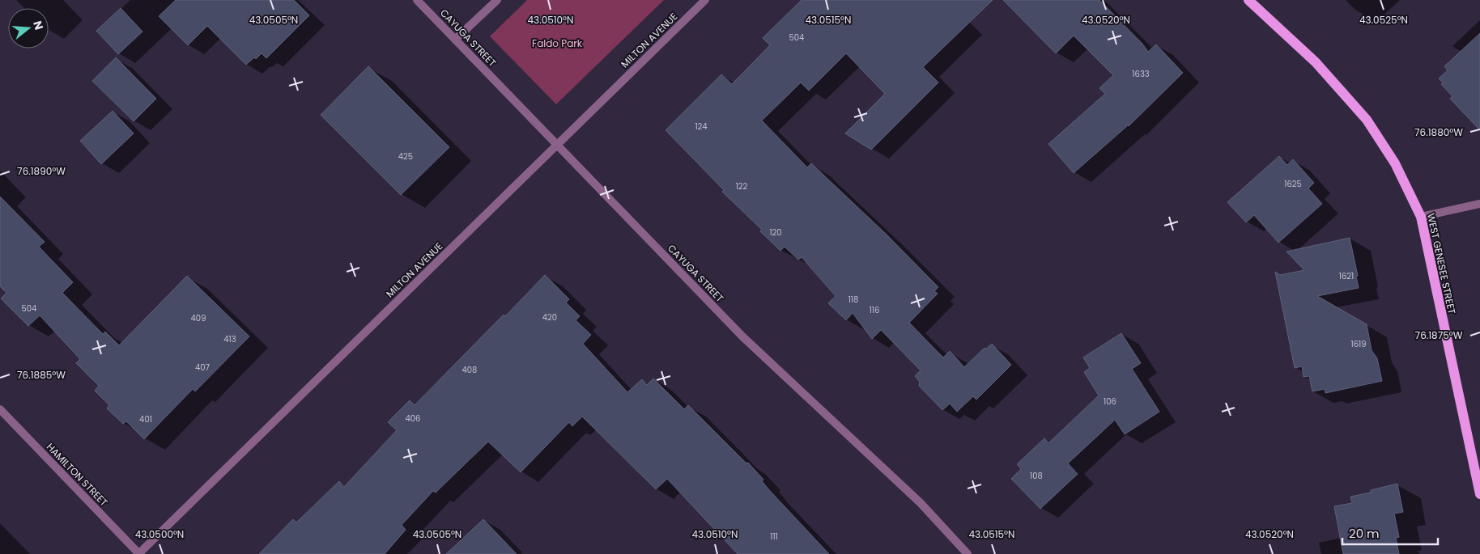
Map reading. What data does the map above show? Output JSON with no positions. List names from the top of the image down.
{
  "streets": {
    "main road": ["WEST GENESEE STREET"],
    "street": ["CAYUGA STREET", "MILTON AVENUE", "HAMILTON STREET"]
  },
  "crossings": [
    ["CAYUGA STREET", "MILTON AVENUE"],
    ["MILTON AVENUE", "HAMILTON STREET"]
  ],
  "parks": ["Faldo Park"],
  "house_numbers": [
    "504",
    "1633",
    "124",
    "425",
    "1625",
    "122",
    "120",
    "1621",
    "118",
    "504",
    "116",
    "420",
    "409",
    "413",
    "1619",
    "407",
    "408",
    "106",
    "406",
    "401",
    "108",
    "111"
  ],
  "scale_bar": "20 m",
  "north": "right",
  "coordinates": [
    "43.0505°N",
    "43.0510°N",
    "43.0515°N",
    "43.0520°N",
    "43.0525°N",
    "76.1880°W",
    "76.1890°W",
    "76.1875°W",
    "76.1885°W",
    "43.0500°N"
  ]
}
